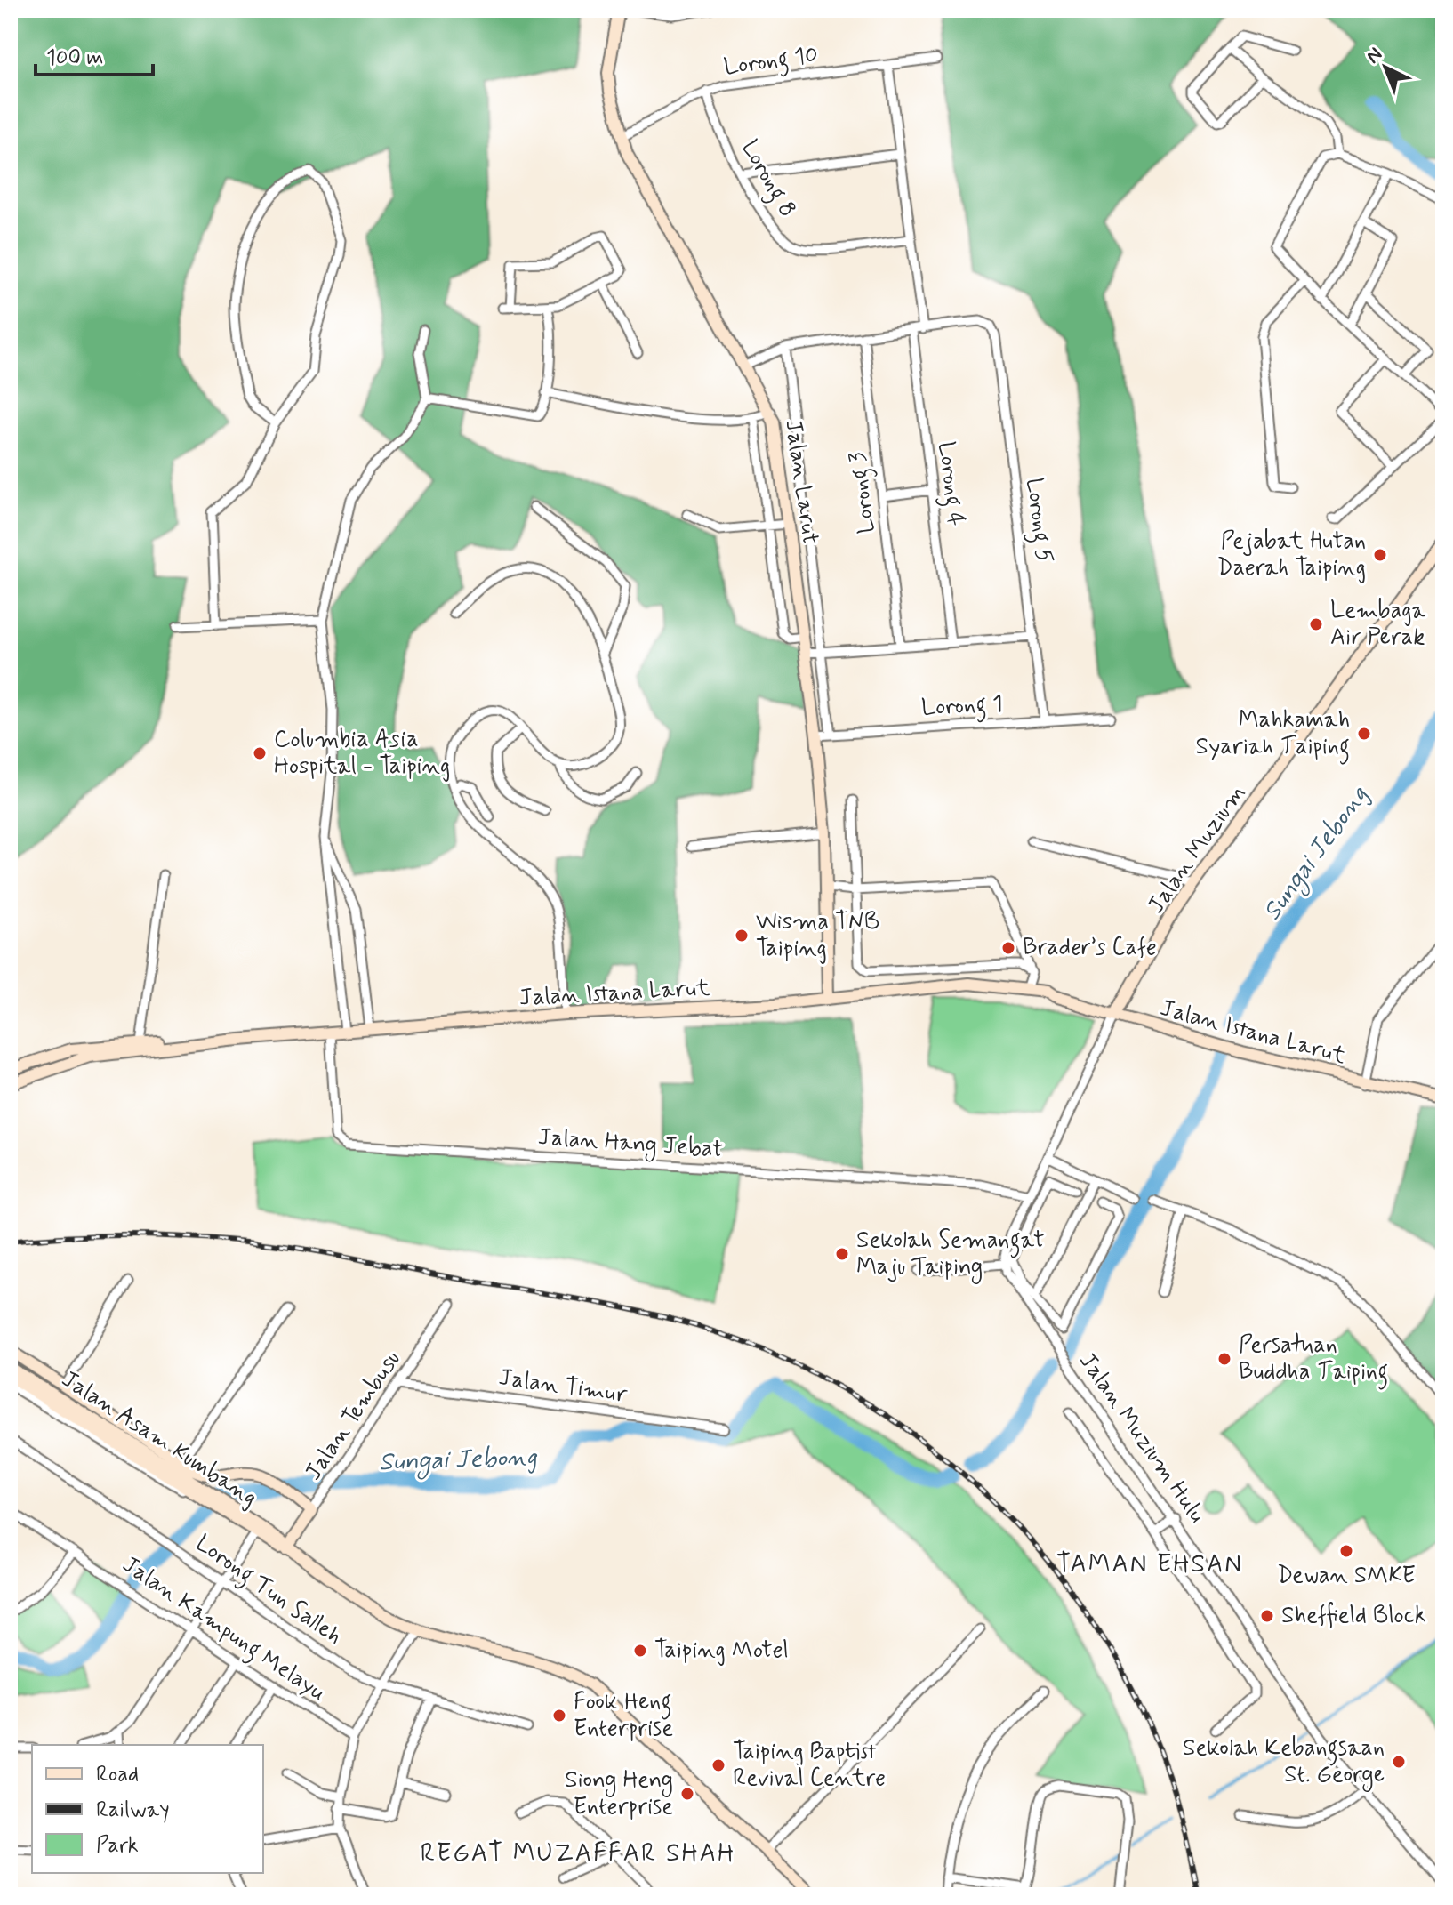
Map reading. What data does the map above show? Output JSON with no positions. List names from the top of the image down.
{
  "streets": {
    "main road": [
      "Jalan Larut",
      "Jalan Muzium",
      "Jalan Istana Larut",
      "Jalan Tembusu",
      "Jalan Asam Kumbang"
    ],
    "street": [
      "Lorong 10",
      "Lorong 8",
      "Lorong 4",
      "Lorong 3",
      "Lorong 5",
      "Lorong 1",
      "Jalan Hang Jebat",
      "Jalan Timur",
      "Jalan Muzium Hulu",
      "Lorong Tun Salleh",
      "Jalan Kampung Melayu"
    ]
  },
  "crossings": [
    ["Lorong 10", "Lorong 8"],
    ["Lorong 10", "Jalan Larut"],
    ["Jalan Larut", "Lorong 1"],
    ["Jalan Larut", "Jalan Istana Larut"],
    ["Lorong 5", "Lorong 1"],
    ["Jalan Muzium", "Jalan Istana Larut"],
    ["Jalan Istana Larut", "Jalan Hang Jebat"],
    ["Jalan Timur", "Jalan Tembusu"],
    ["Jalan Tembusu", "Jalan Asam Kumbang"]
  ],
  "districts": ["TAMAN EHSAN", "REGAT MUZAFFAR SHAH"],
  "water": ["Sungai Jebong"],
  "places": [
    "Pejabat Hutan Daerah Taiping",
    "Lembaga Air Perak",
    "Mahkamah Syariah Taiping",
    "Columbia Asia Hospital - Taiping",
    "Wisma TNB Taiping",
    "Brader’s Cafe",
    "Sekolah Semangat Maju Taiping",
    "Persatuan Buddha Taiping",
    "Dewan SMKE",
    "Sheffield Block",
    "Taiping Motel",
    "Fook Heng Enterprise",
    "Sekolah Kebangsaan St. George",
    "Taiping Baptist Revival Centre",
    "Siong Heng Enterprise"
  ],
  "legend": ["Road", "Railway", "Park"],
  "scale_bar": "100 m",
  "north": "top left"
}
